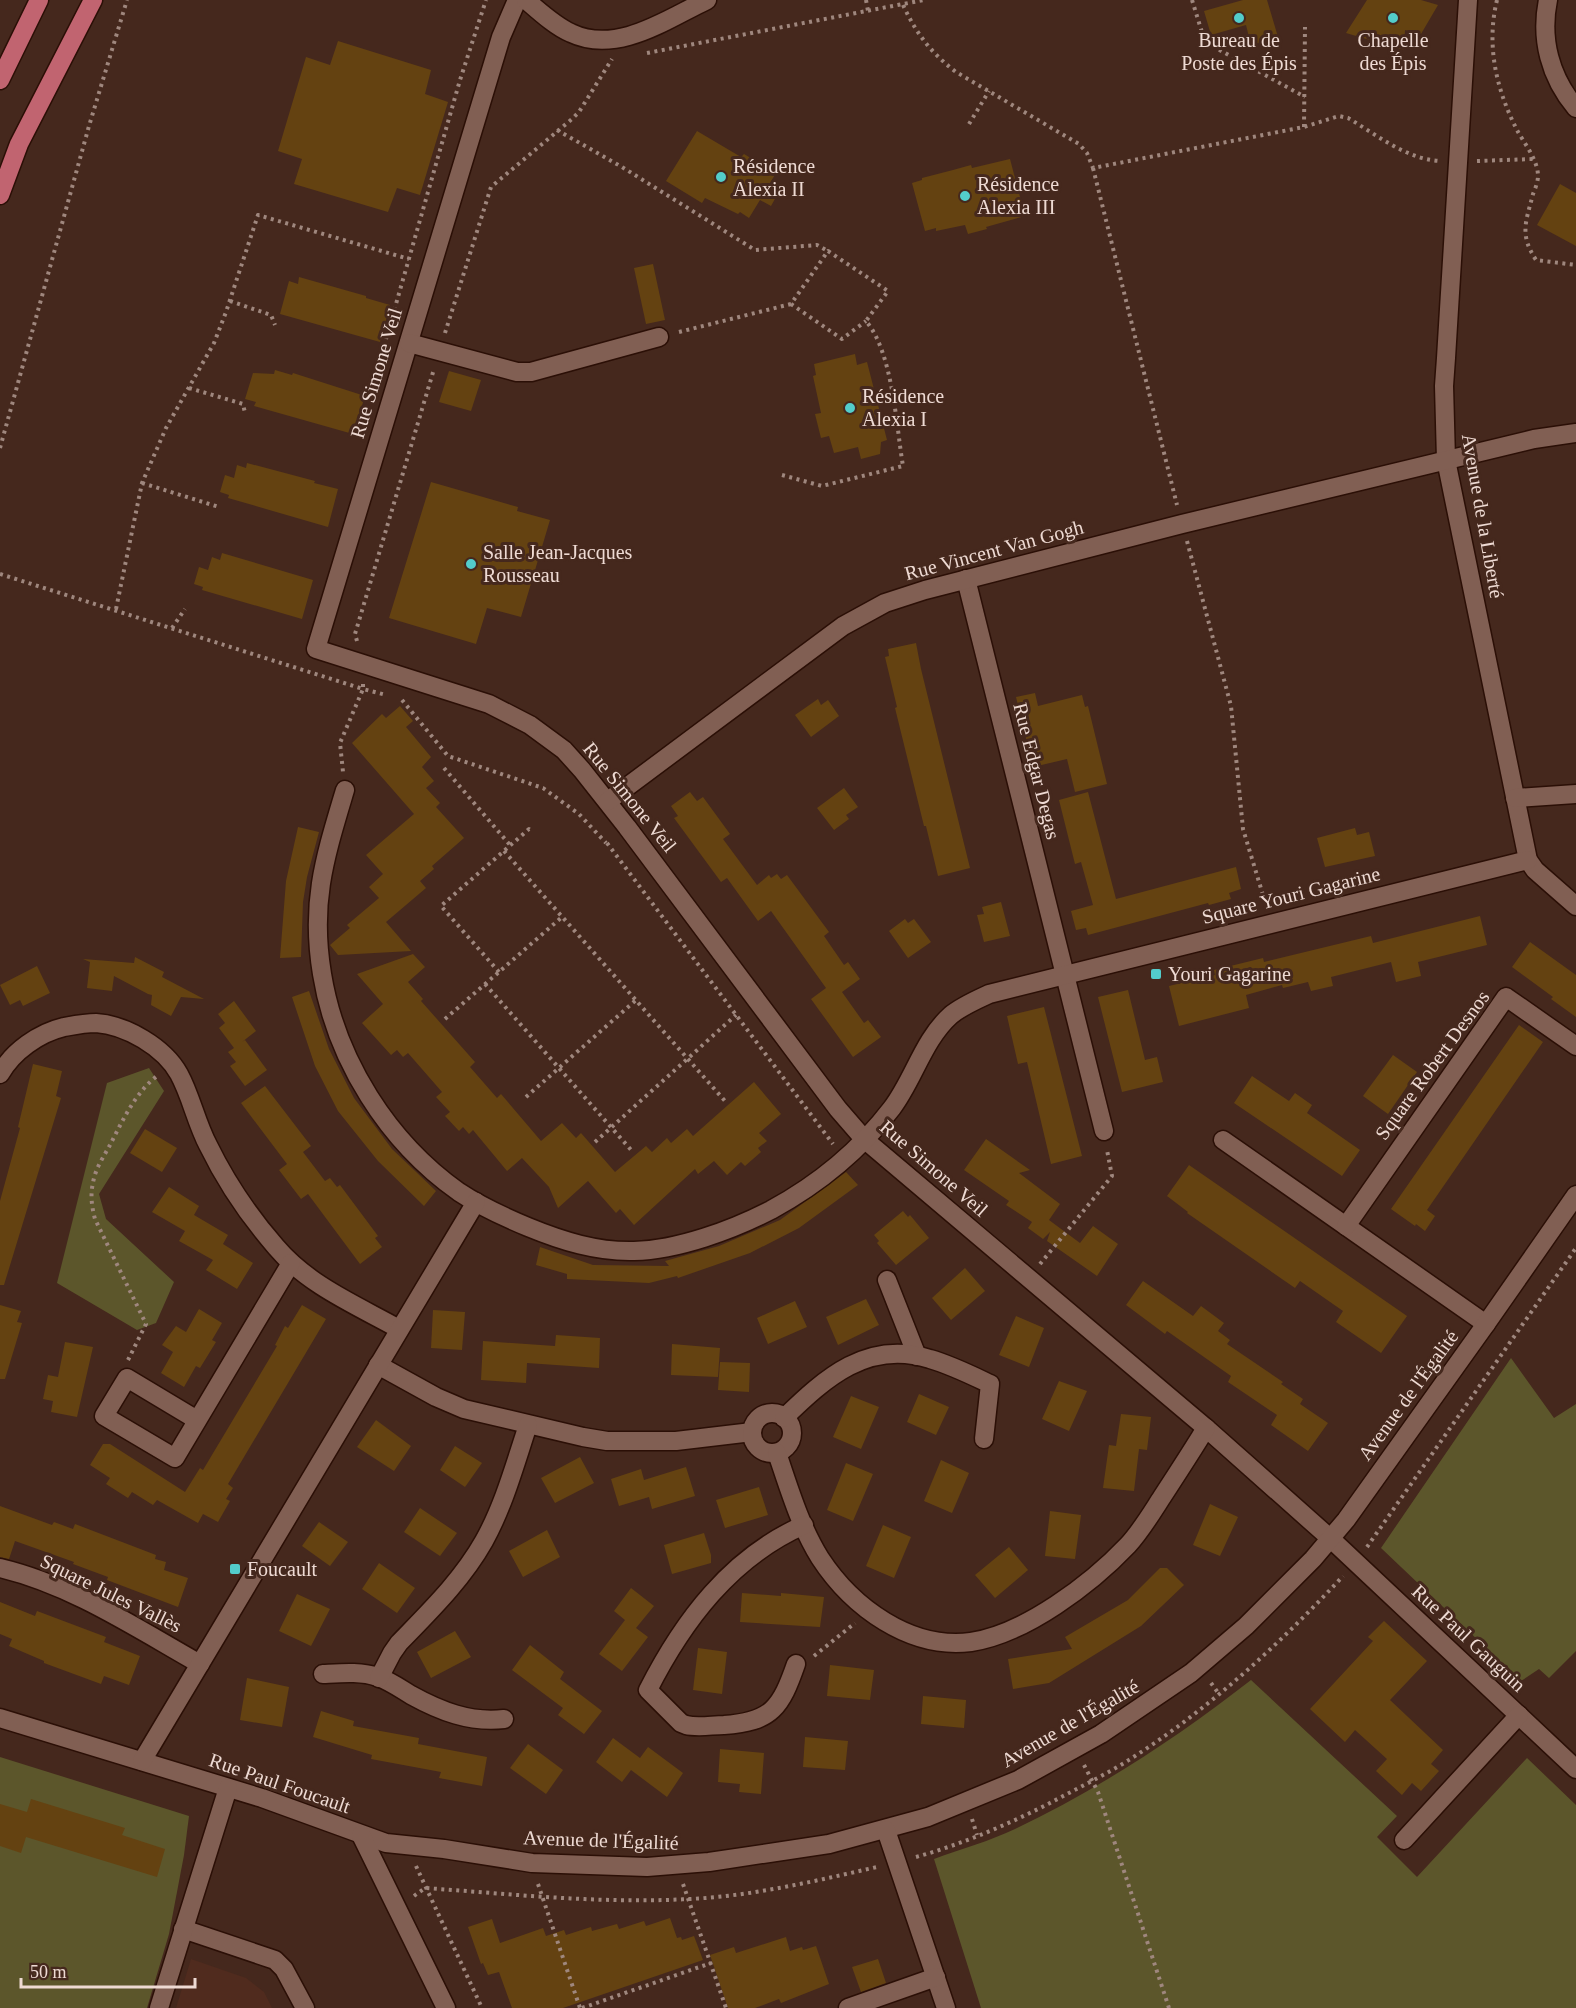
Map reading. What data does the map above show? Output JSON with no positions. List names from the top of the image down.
{
  "streets": {
    "street": [
      "Rue Simone Veil",
      "Avenue de la Liberté",
      "Rue Vincent Van Gogh",
      "Rue Edgar Degas",
      "Square Youri Gagarine",
      "Square Robert Desnos",
      "Avenue de l'Égalité",
      "Square Jules Vallès",
      "Rue Paul Gauguin",
      "Rue Paul Foucault"
    ]
  },
  "crossings": [
    ["Rue Simone Veil", "Rue Vincent Van Gogh"],
    ["Rue Simone Veil", "Square Youri Gagarine"],
    ["Rue Simone Veil", "Avenue de l'Égalité"],
    ["Rue Simone Veil", "Rue Paul Gauguin"],
    ["Avenue de la Liberté", "Rue Vincent Van Gogh"],
    ["Avenue de la Liberté", "Square Youri Gagarine"],
    ["Rue Vincent Van Gogh", "Rue Edgar Degas"],
    ["Rue Edgar Degas", "Square Youri Gagarine"],
    ["Avenue de l'Égalité", "Rue Paul Gauguin"],
    ["Avenue de l'Égalité", "Rue Paul Foucault"]
  ],
  "places": {
    "other": [
      "Bureau de Poste des Épis",
      "Chapelle des Épis",
      "Résidence Alexia II",
      "Résidence Alexia III",
      "Résidence Alexia I",
      "Salle Jean-Jacques Rousseau"
    ],
    "transit": ["Youri Gagarine", "Foucault"]
  },
  "scale_bar": "50 m"
}
